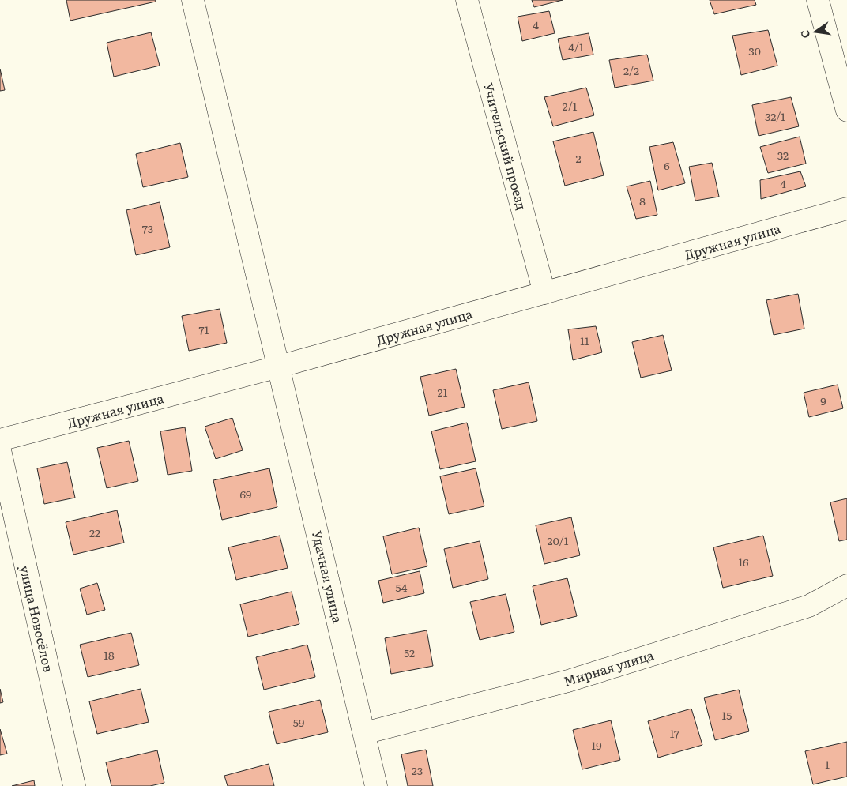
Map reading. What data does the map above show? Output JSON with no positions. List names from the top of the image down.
{
  "streets": {
    "street": [
      "Учительский проезд",
      "Дружная улица",
      "Удачная улица",
      "улица Новосёлов",
      "Мирная улица"
    ]
  },
  "crossings": [
    ["Учительский проезд", "Дружная улица"],
    ["Дружная улица", "Удачная улица"],
    ["Удачная улица", "Мирная улица"]
  ],
  "house_numbers": [
    "4",
    "4/1",
    "30",
    "2/2",
    "2/1",
    "32/1",
    "32",
    "2",
    "6",
    "4",
    "8",
    "73",
    "71",
    "11",
    "21",
    "9",
    "69",
    "22",
    "20/1",
    "16",
    "54",
    "52",
    "18",
    "15",
    "59",
    "17",
    "19",
    "1",
    "23"
  ],
  "north": "left"
}
